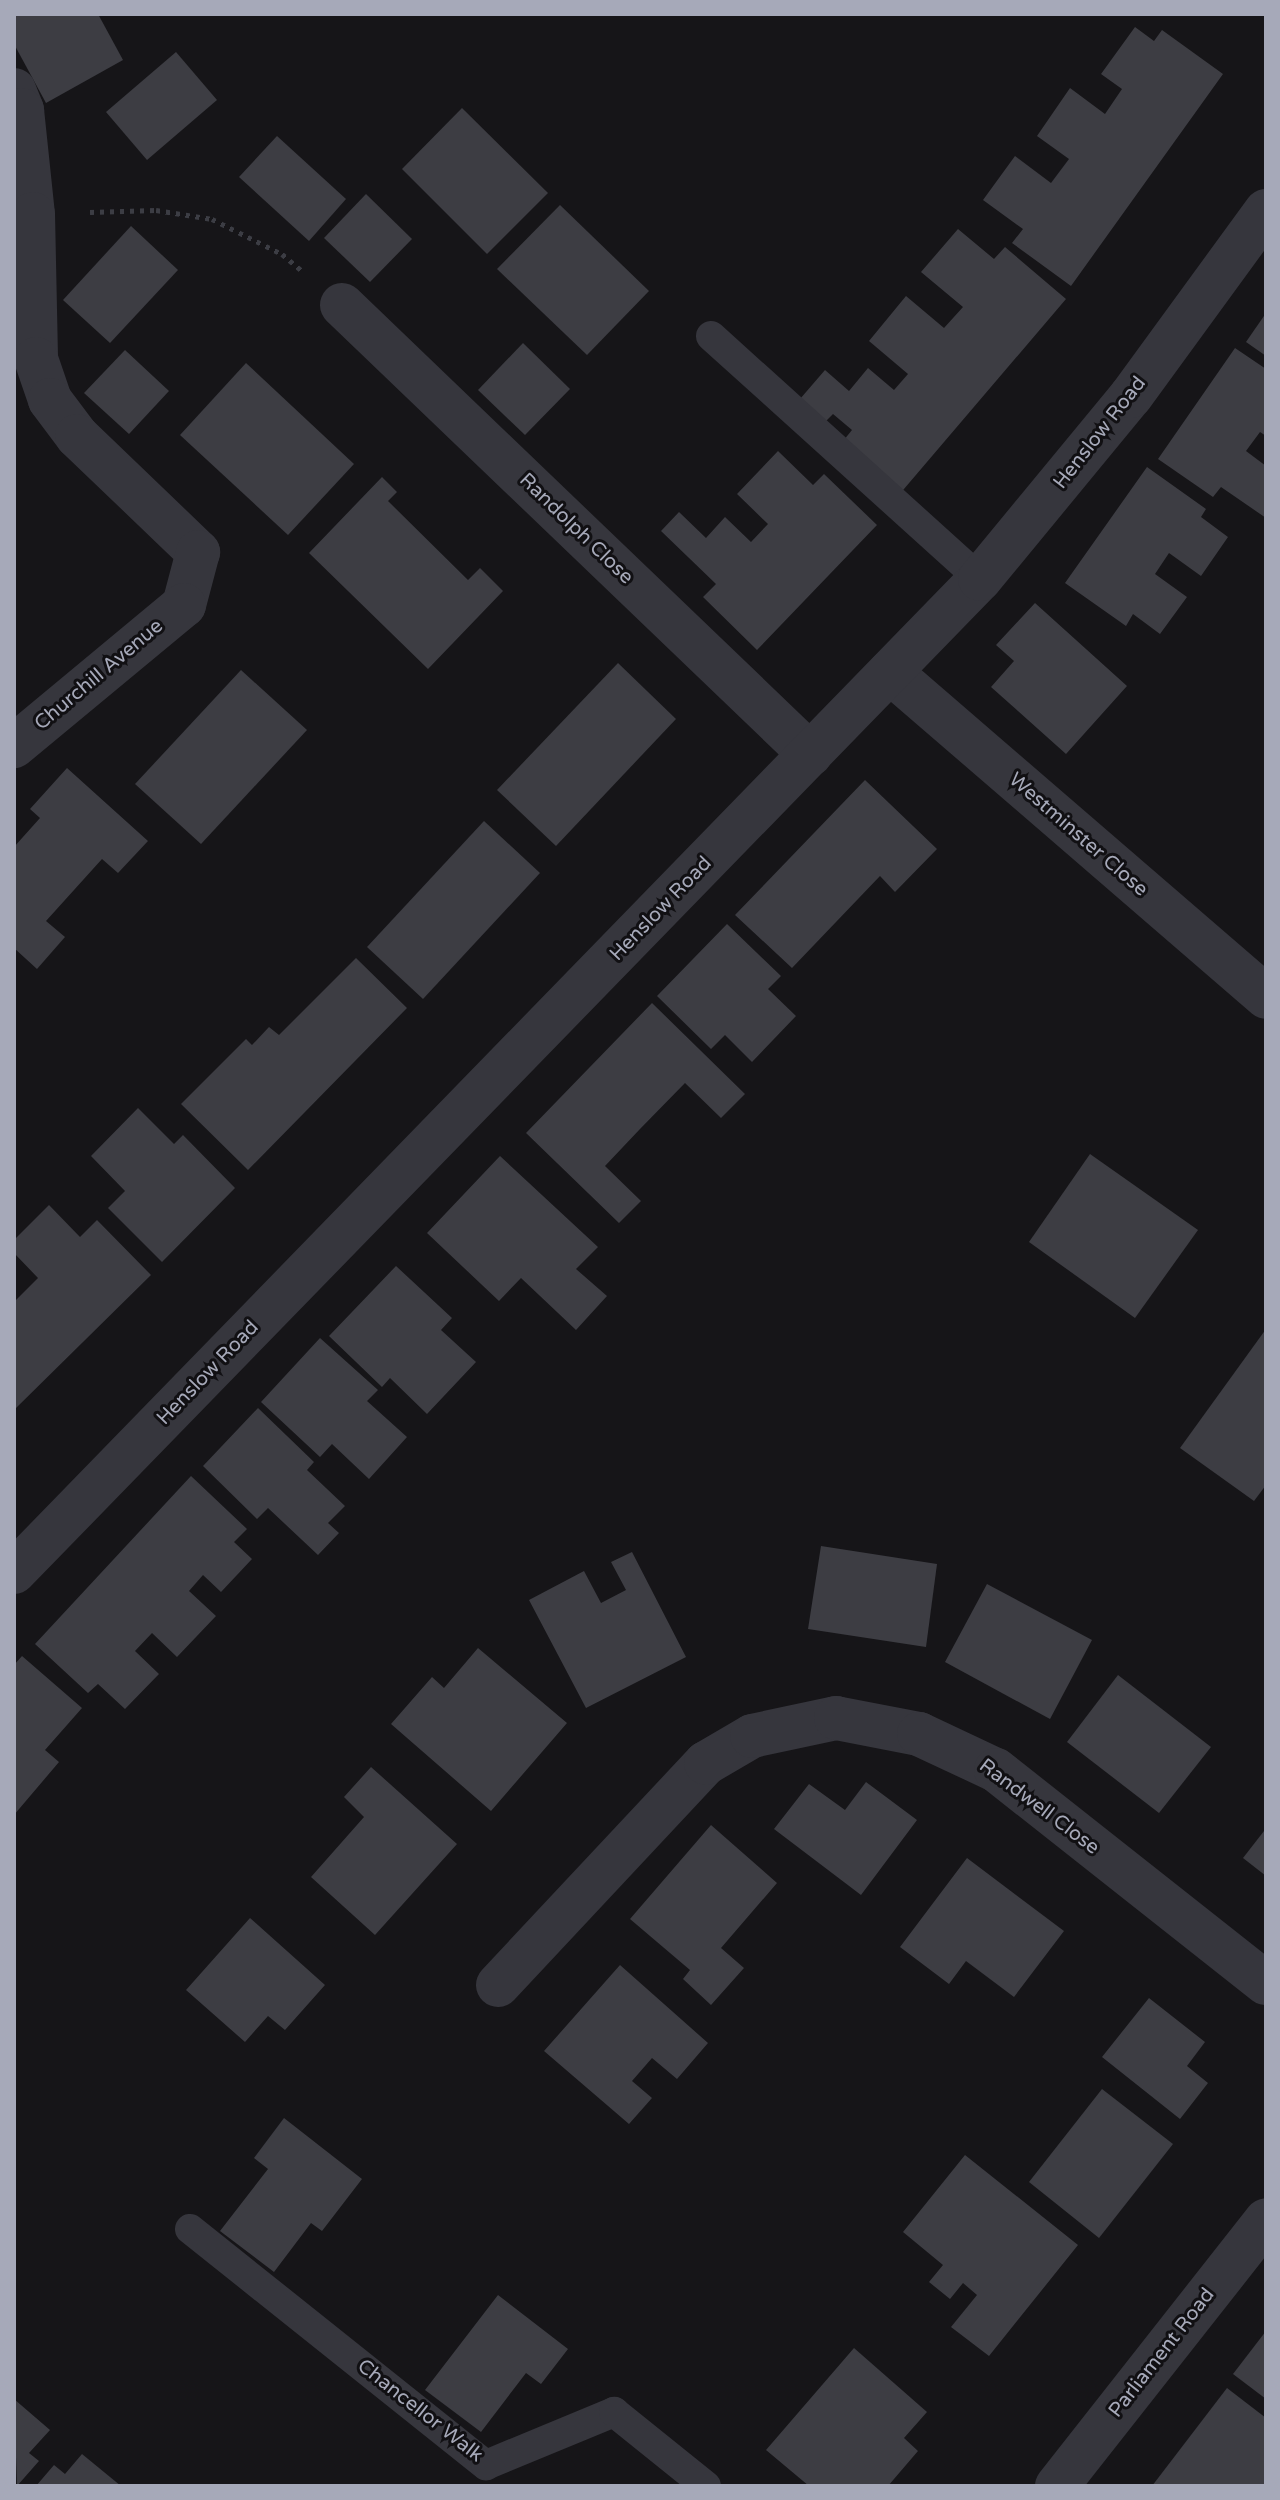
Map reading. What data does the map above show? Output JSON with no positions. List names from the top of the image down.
{
  "streets": {
    "street": [
      "Henslow Road",
      "Randolph Close",
      "Churchill Avenue",
      "Westminster Close",
      "Randwell Close",
      "Parliament Road"
    ],
    "lane": ["Chancellor Walk"]
  },
  "crossings": [
    ["Henslow Road", "Randolph Close"],
    ["Henslow Road", "Westminster Close"]
  ]
}
